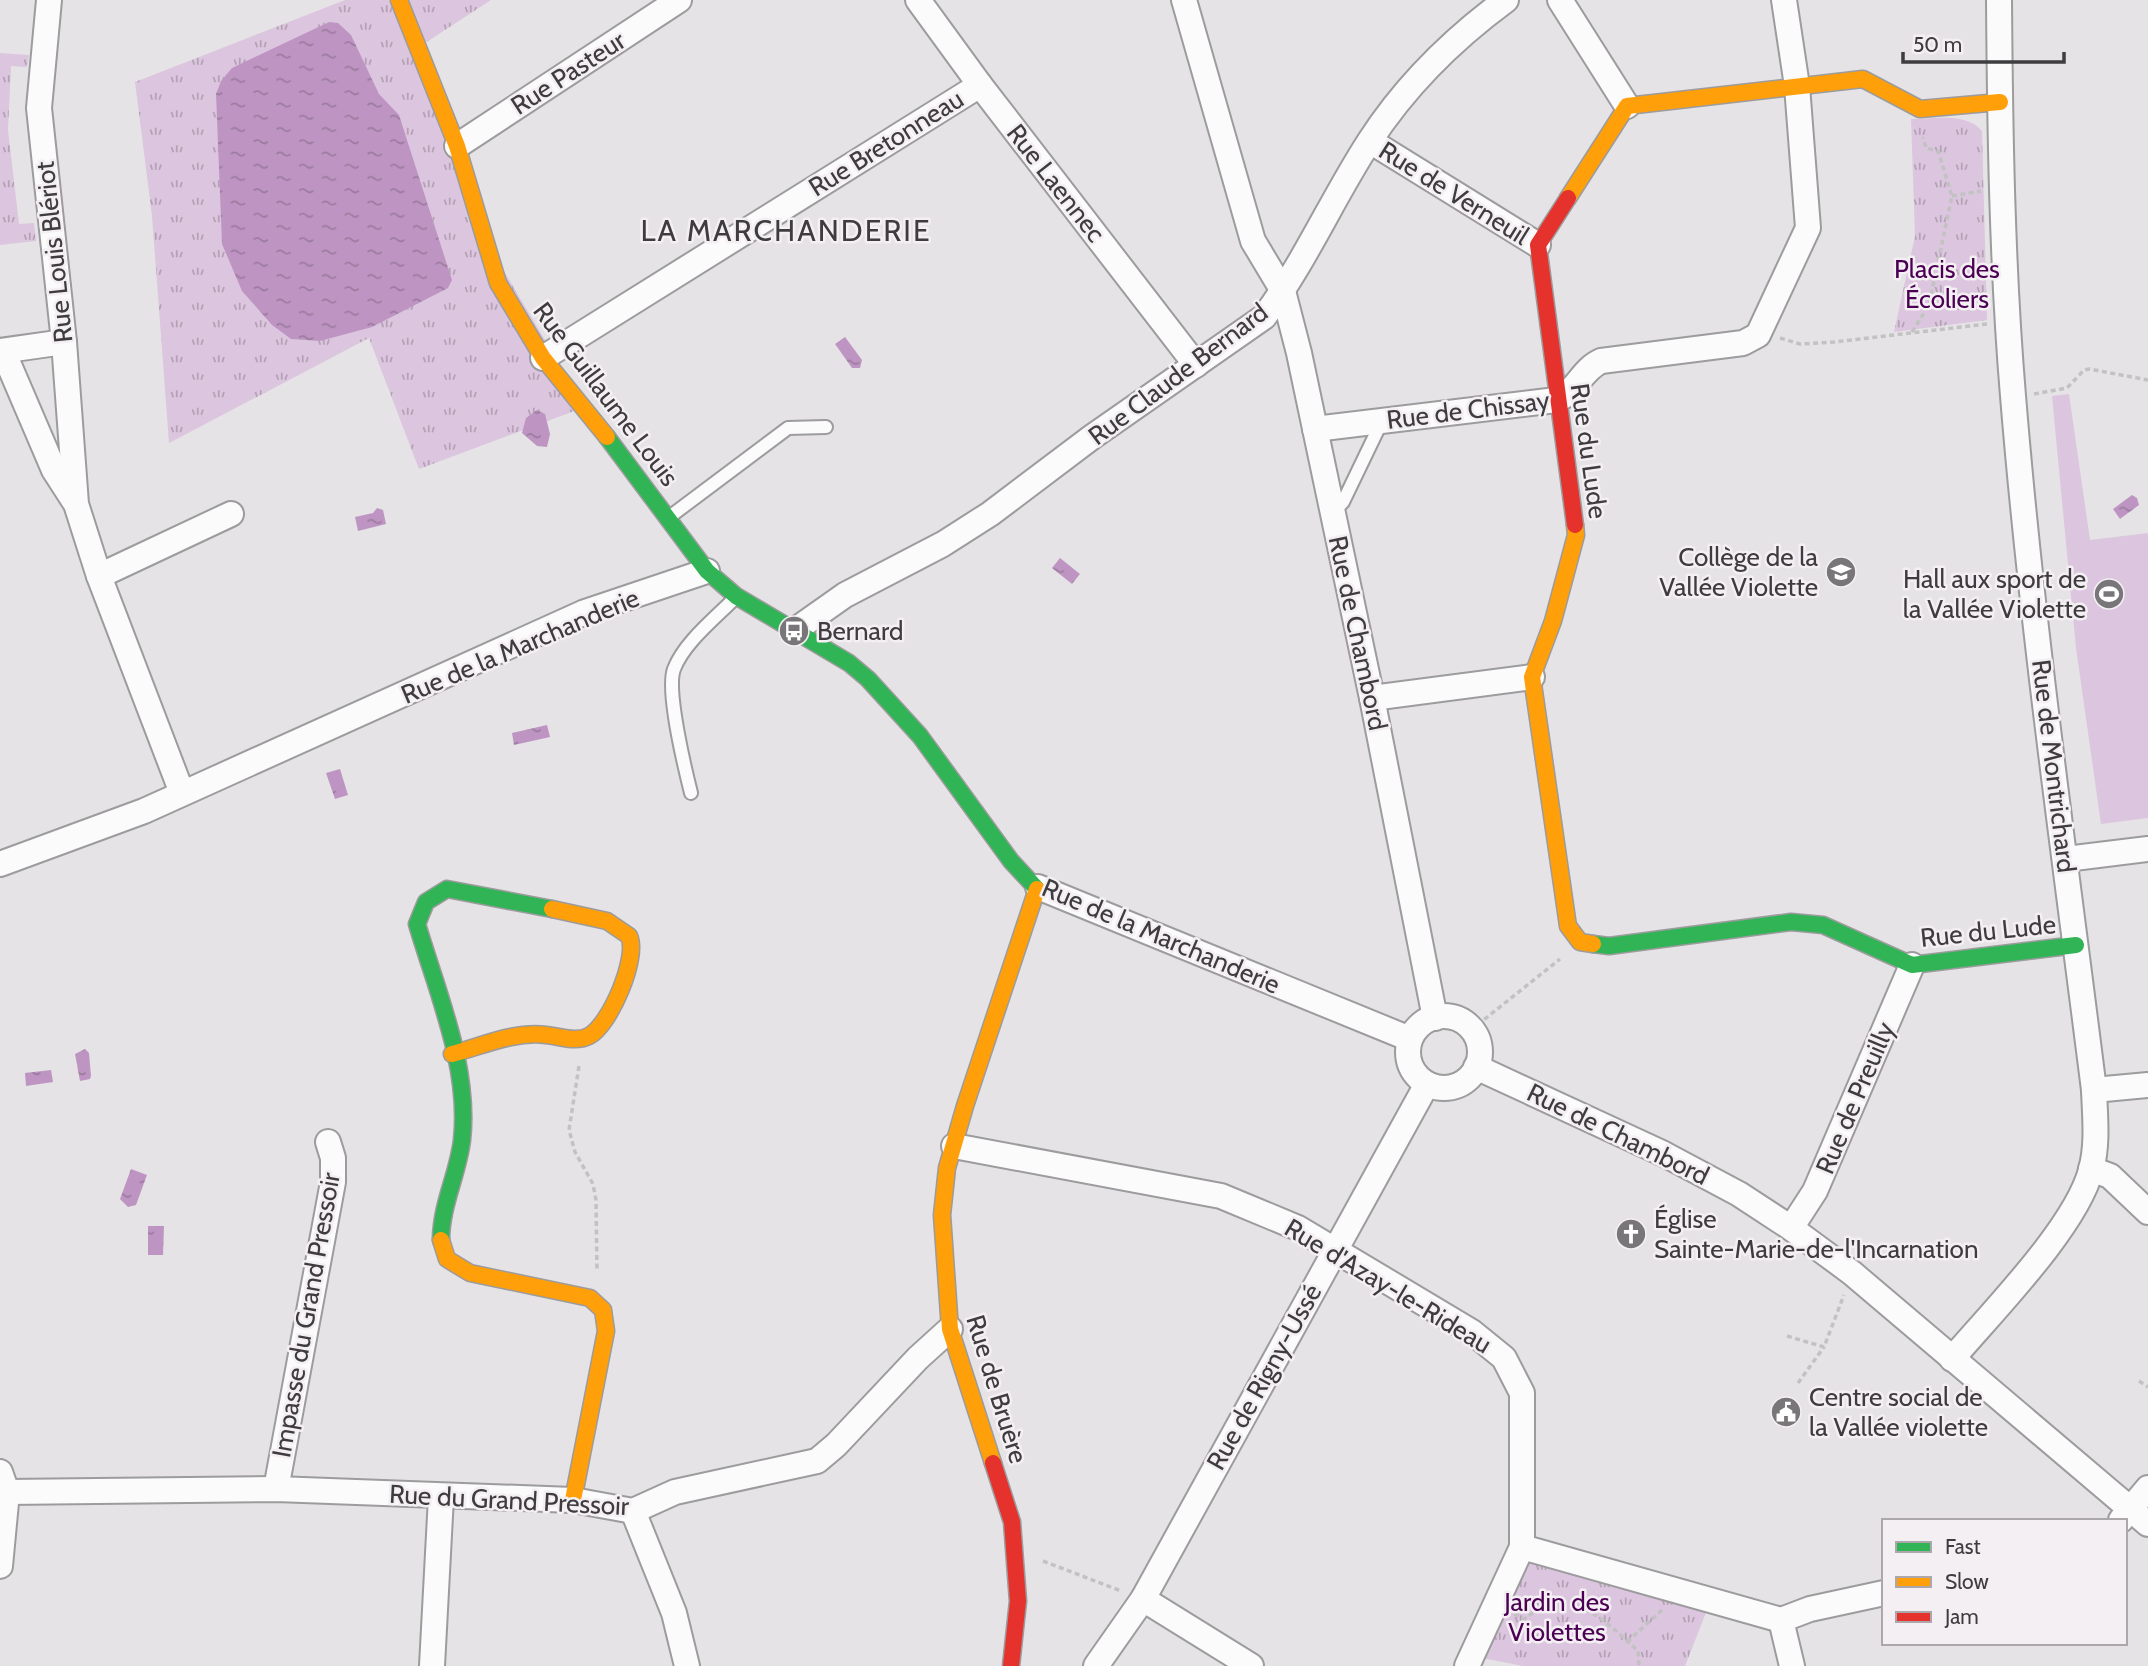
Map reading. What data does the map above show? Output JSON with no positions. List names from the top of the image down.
{
  "streets": {
    "street": [
      "Rue Pasteur",
      "Rue Bretonneau",
      "Rue Laennec",
      "Rue de Verneuil",
      "Rue Louis Blériot",
      "Rue Claude Bernard",
      "Rue Guillaume Louis",
      "Rue de Chissay",
      "Rue du Lude",
      "Rue de Chambord",
      "Rue de la Marchanderie",
      "Rue de Montrichard",
      "Rue de Preuilly",
      "Rue d'Azay-le-Rideau",
      "Impasse du Grand Pressoir",
      "Rue de Rigny-Ussé",
      "Rue de Bruère",
      "Rue du Grand Pressoir"
    ]
  },
  "crossings": [
    ["Rue Pasteur", "Rue Guillaume Louis"],
    ["Rue Bretonneau", "Rue Laennec"],
    ["Rue Bretonneau", "Rue Guillaume Louis"],
    ["Rue Laennec", "Rue Claude Bernard"],
    ["Rue de Verneuil", "Rue Claude Bernard"],
    ["Rue de Verneuil", "Rue du Lude"],
    ["Rue Louis Blériot", "Rue de la Marchanderie"],
    ["Rue Claude Bernard", "Rue de Chambord"],
    ["Rue Claude Bernard", "Rue de la Marchanderie"],
    ["Rue Guillaume Louis", "Rue de la Marchanderie"],
    ["Rue de Chissay", "Rue du Lude"],
    ["Rue de Chissay", "Rue de Chambord"],
    ["Rue du Lude", "Rue de Montrichard"],
    ["Rue du Lude", "Rue de Preuilly"],
    ["Rue de Chambord", "Rue de la Marchanderie"],
    ["Rue de Chambord", "Rue de Montrichard"],
    ["Rue de Chambord", "Rue de Preuilly"],
    ["Rue de Chambord", "Rue de Rigny-Ussé"],
    ["Rue de la Marchanderie", "Rue de Rigny-Ussé"],
    ["Rue de la Marchanderie", "Rue de Bruère"],
    ["Rue d'Azay-le-Rideau", "Rue de Rigny-Ussé"],
    ["Rue d'Azay-le-Rideau", "Rue de Bruère"],
    ["Impasse du Grand Pressoir", "Rue du Grand Pressoir"],
    ["Rue de Bruère", "Rue du Grand Pressoir"]
  ],
  "districts": ["LA MARCHANDERIE"],
  "parks": ["Placis des Écoliers", "Jardin des Violettes"],
  "places": {
    "school or university": ["Collège de la Vallée Violette"],
    "sports": ["Hall aux sport de la Vallée Violette"],
    "bus stop": ["Bernard"],
    "church": ["Église Sainte-Marie-de-l'Incarnation"],
    "public building": ["Centre social de la Vallée violette"]
  },
  "legend": ["Fast", "Slow", "Jam"],
  "scale_bar": "50 m"
}
